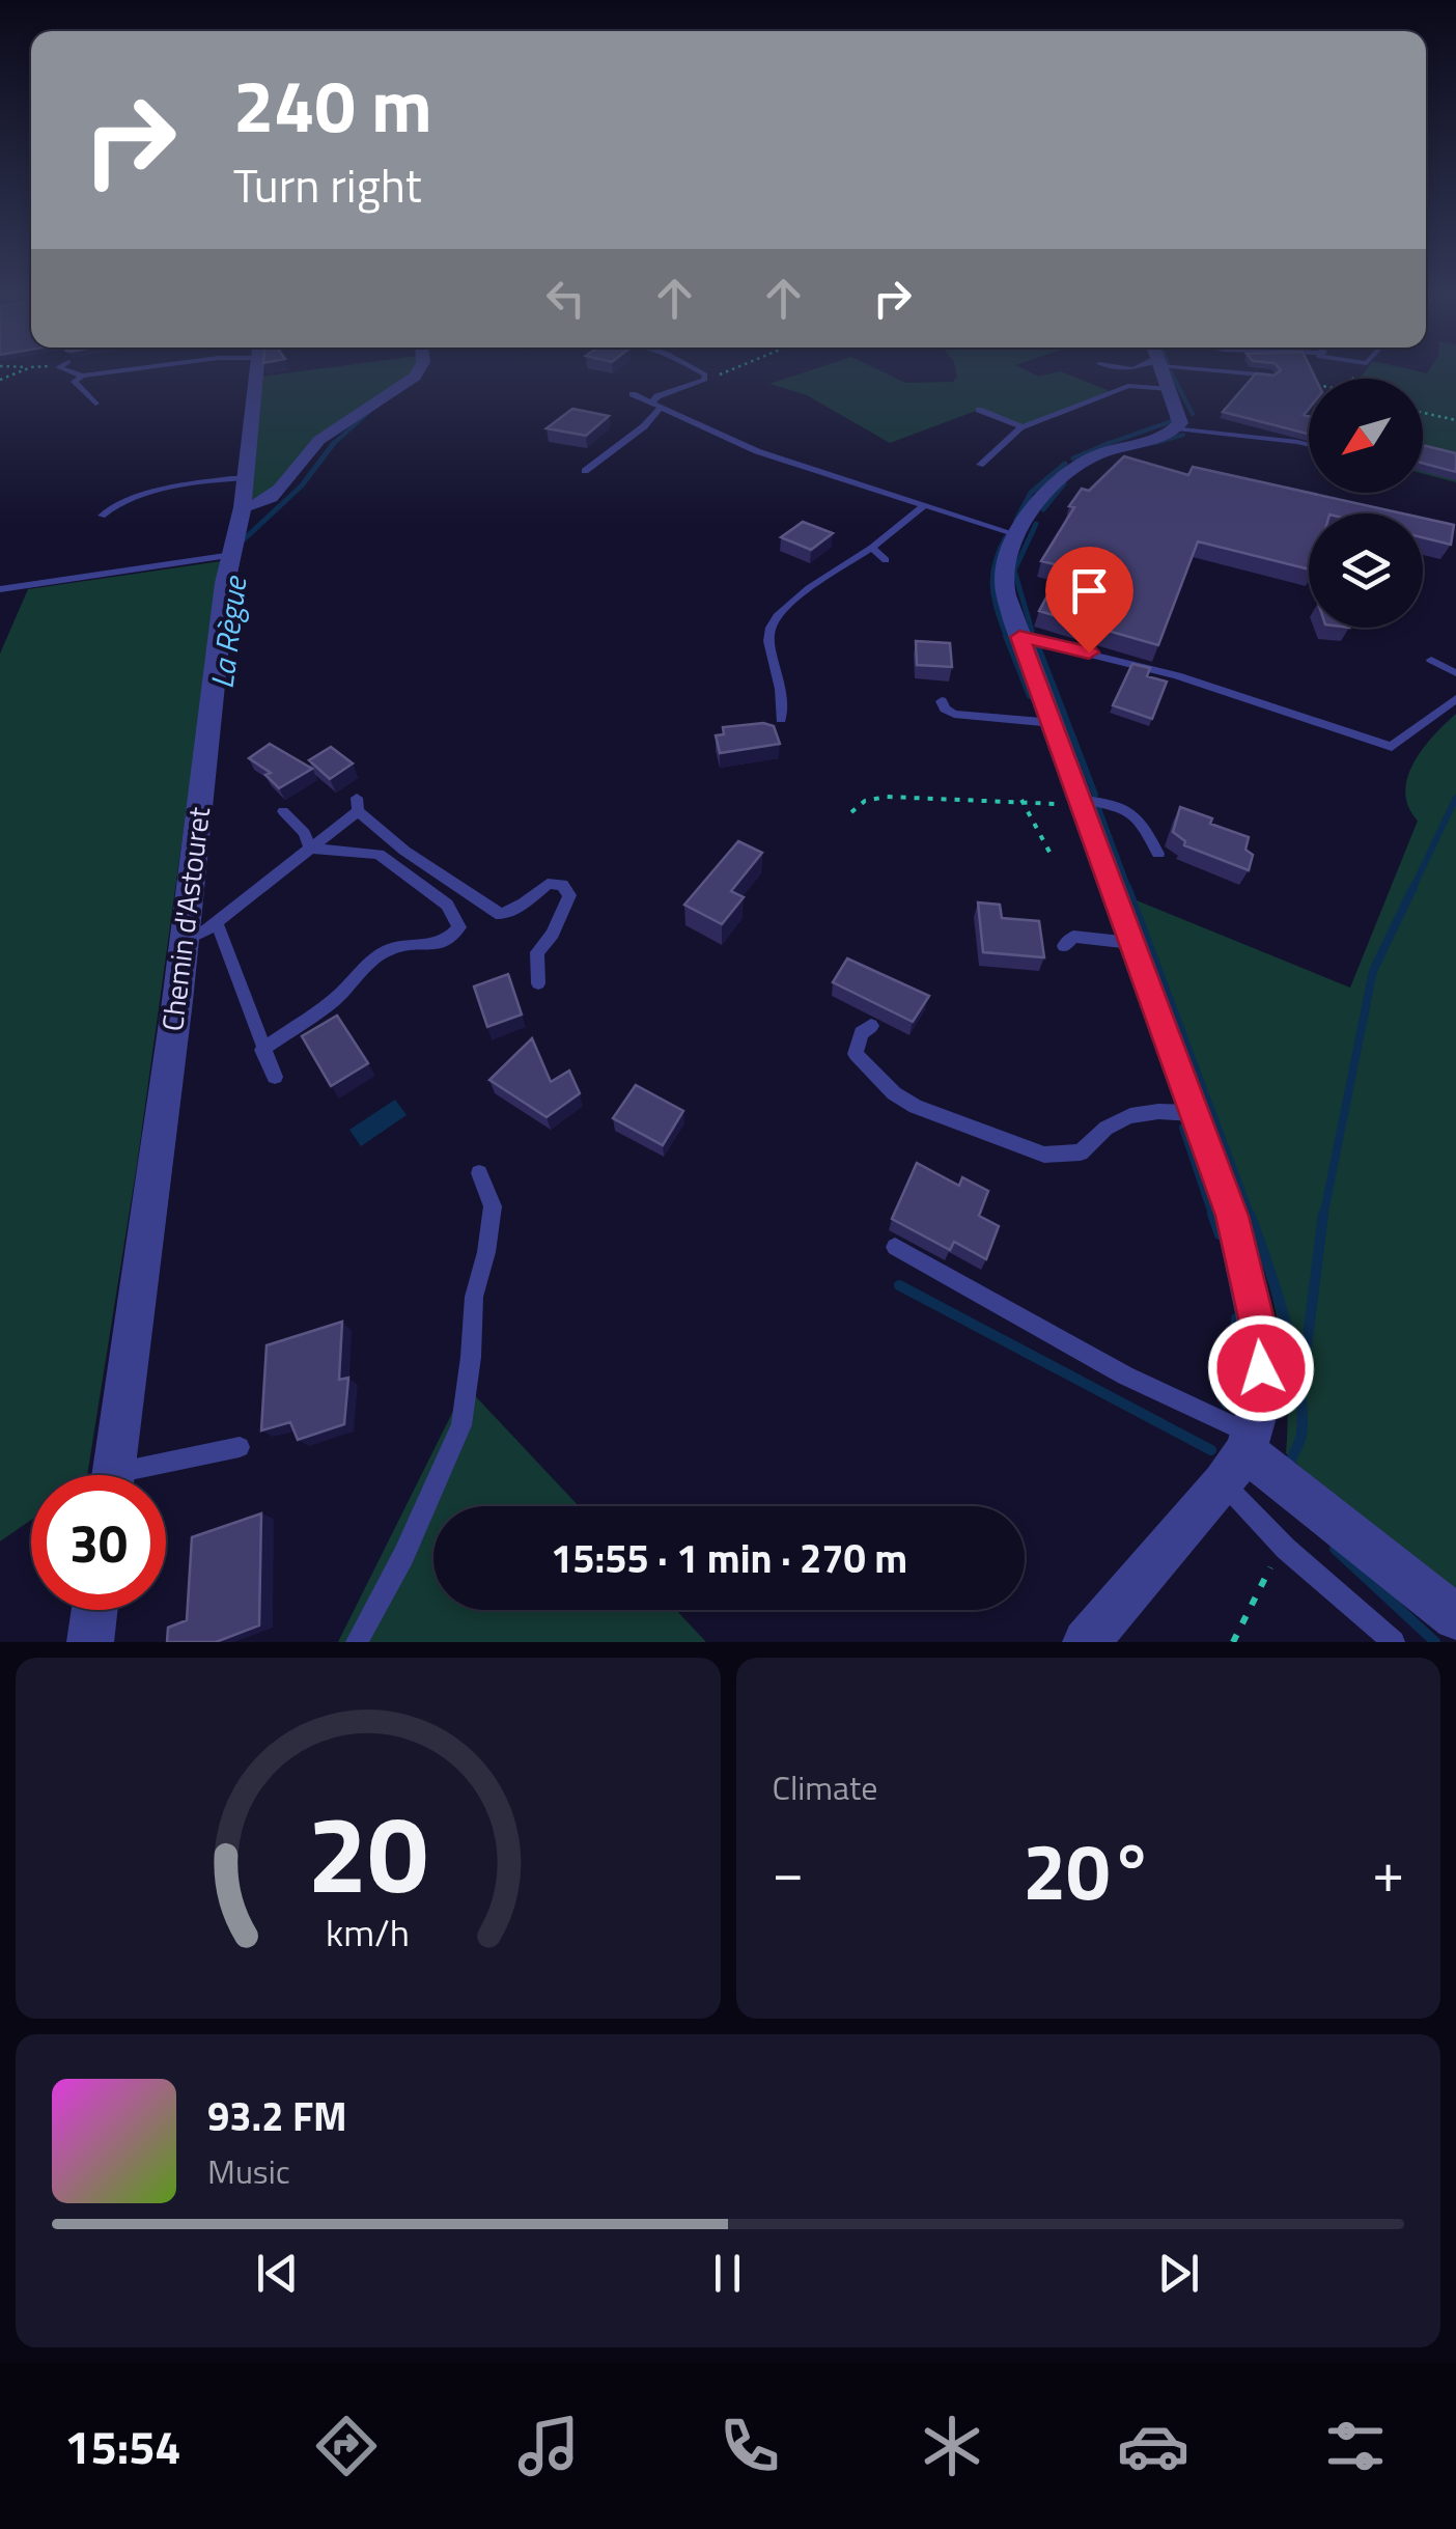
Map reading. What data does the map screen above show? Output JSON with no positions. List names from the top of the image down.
{
  "streets": {
    "street": ["Chemin d'Astouret"]
  },
  "water": ["La Règue"],
  "north": "bottom left",
  "page": {
    "turn": ["240 m", "Turn right"],
    "limit": "30",
    "trip": "15:55 · 1 min · 270 m",
    "tile": "Climate",
    "heat": ["−", "20°", "+"],
    "song": ["93.2 FM", "Music"],
    "tabs": "15:54",
    "gauge": ["20", "km/h"]
  }
}
